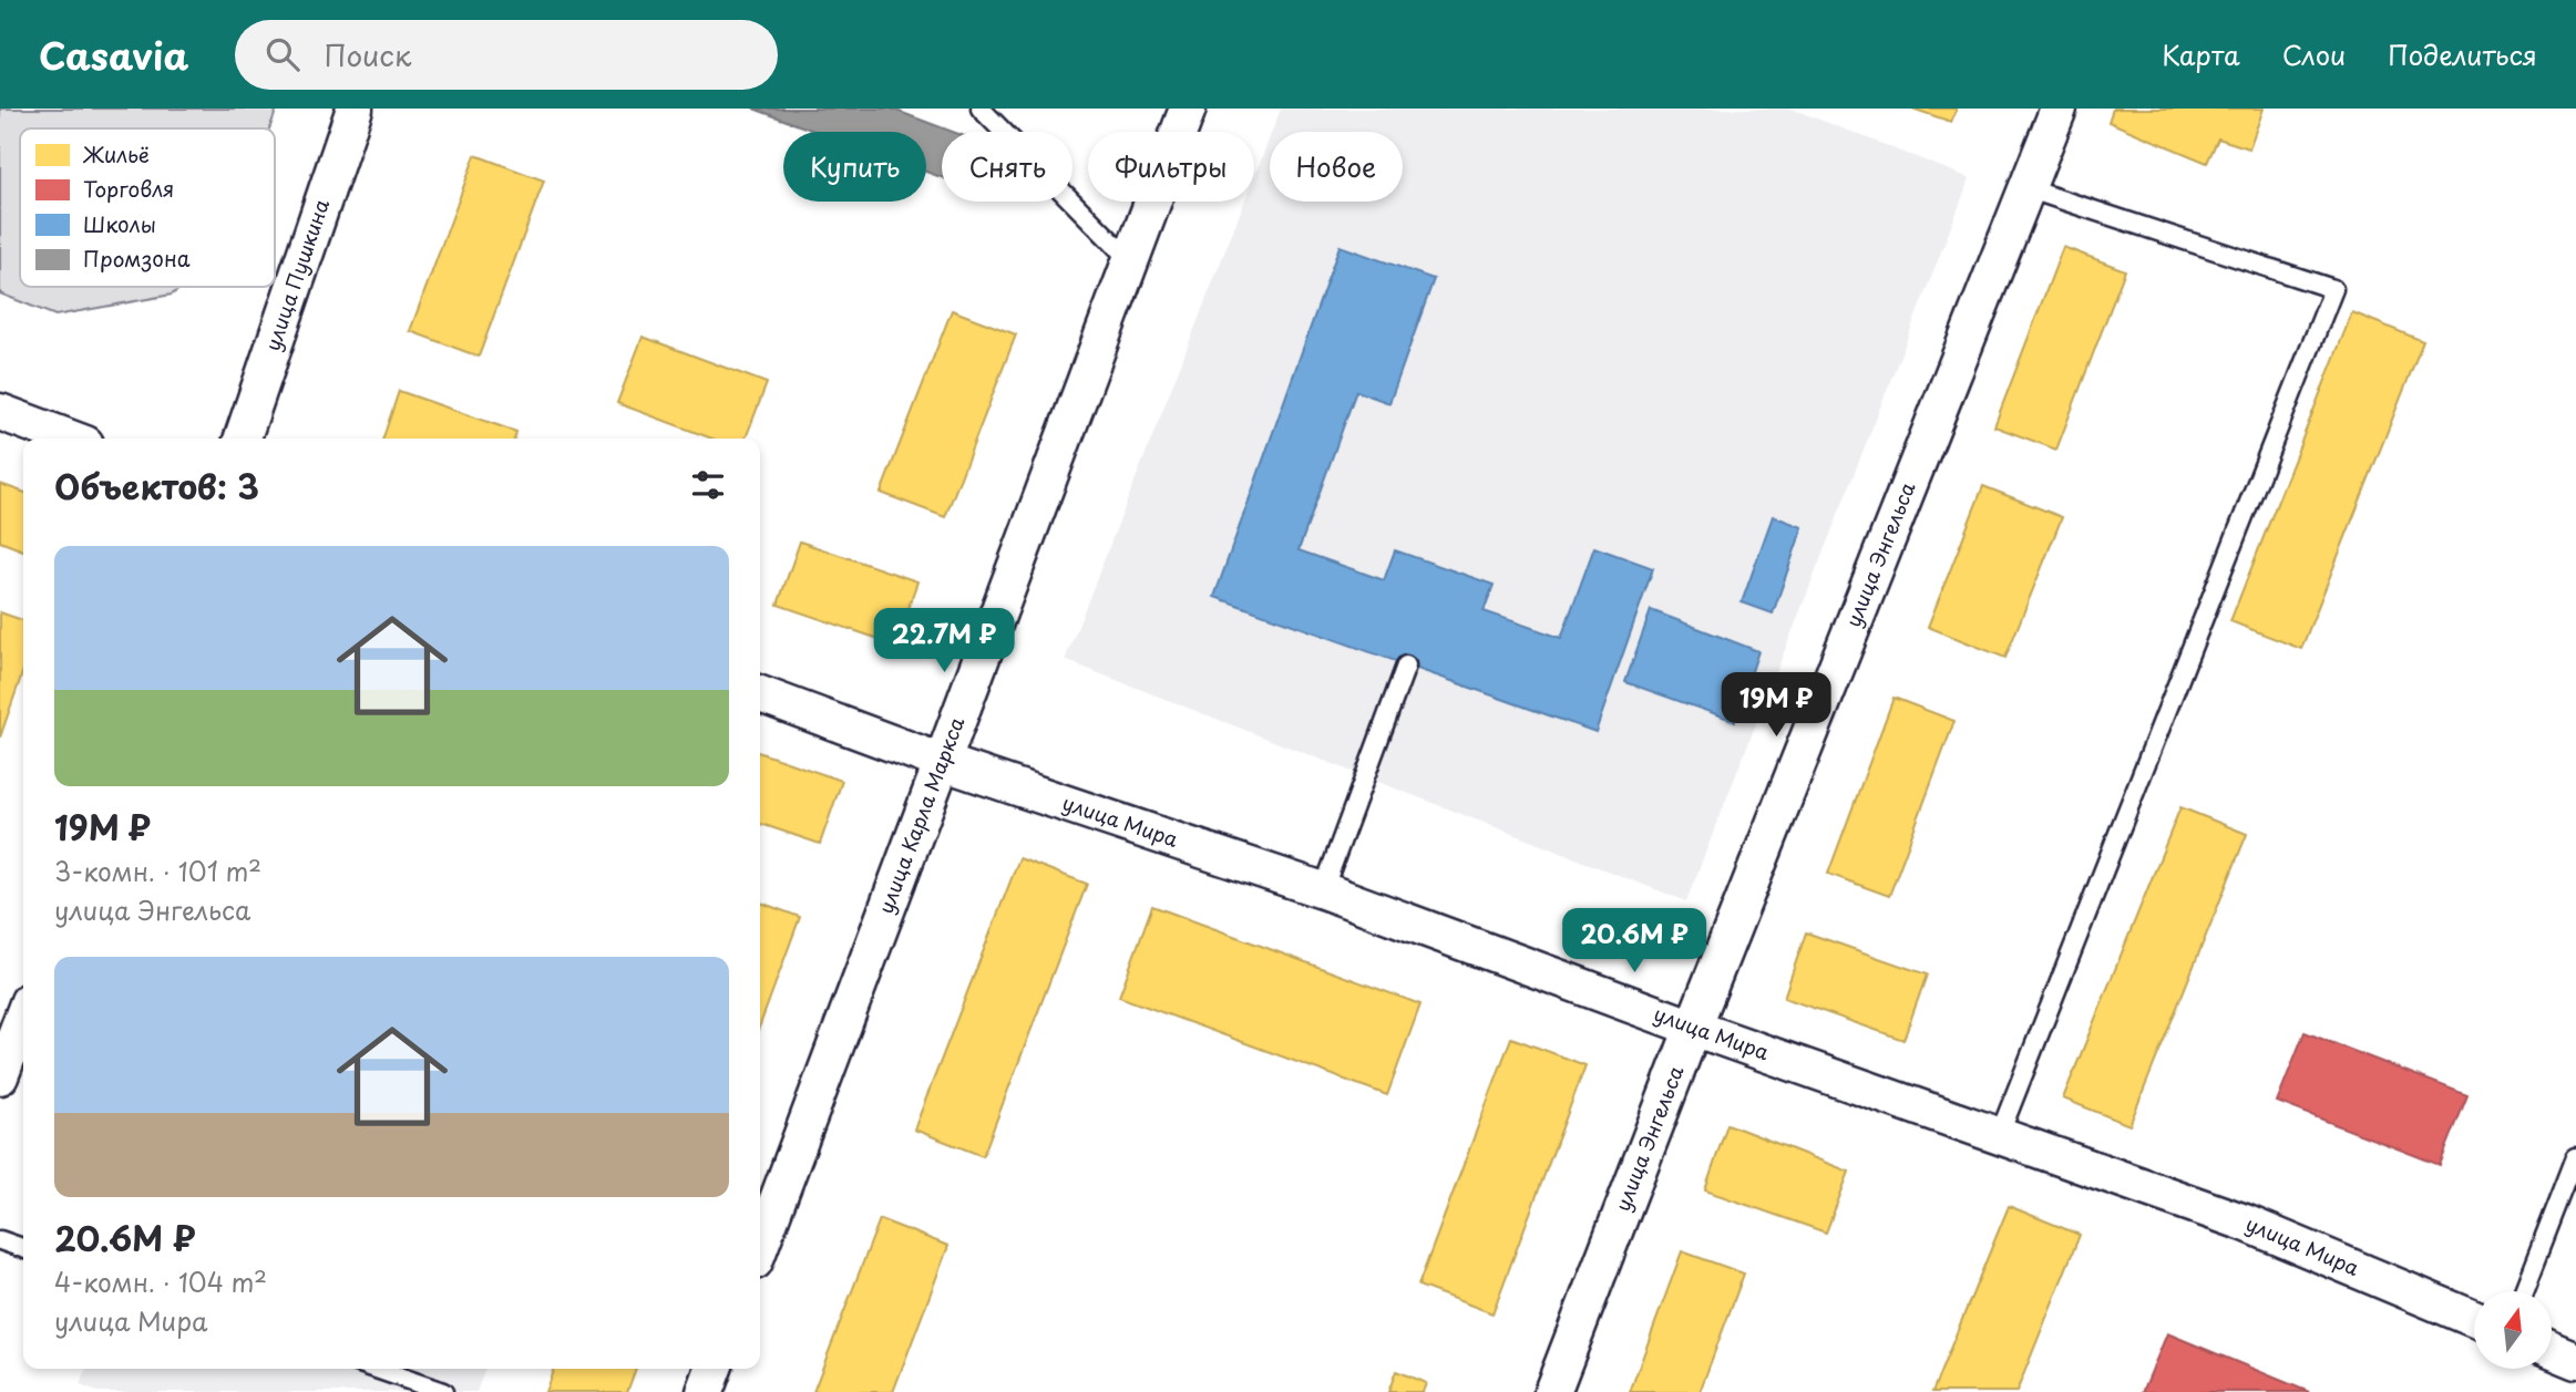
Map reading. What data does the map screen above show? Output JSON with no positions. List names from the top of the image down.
{
  "streets": {
    "street": [
      "улица Пушкина",
      "улица Энгельса",
      "улица Карла Маркса",
      "улица Мира"
    ]
  },
  "crossings": [
    ["улица Энгельса", "улица Мира"],
    ["улица Карла Маркса", "улица Мира"]
  ],
  "legend": [
    "Жильё",
    "Торговля",
    "Школы",
    "Промзона"
  ],
  "north": "top",
  "page": {
    "header": "Casavia",
    "search": "Поиск",
    "nav": ["Карта", "Слои", "Поделиться"],
    "chip": [
      "Купить",
      "Снять",
      "Фильтры",
      "Новое"
    ],
    "heading": "Объектов: 3",
    "list": [
      {
        "name": "19M ₽",
        "note": "3-комн. · 101 m² · улица Энгельса"
      },
      {
        "name": "20.6M ₽",
        "note": "4-комн. · 104 m² · улица Мира"
      }
    ],
    "price": ["22.7M ₽", "19M ₽", "20.6M ₽"]
  }
}
